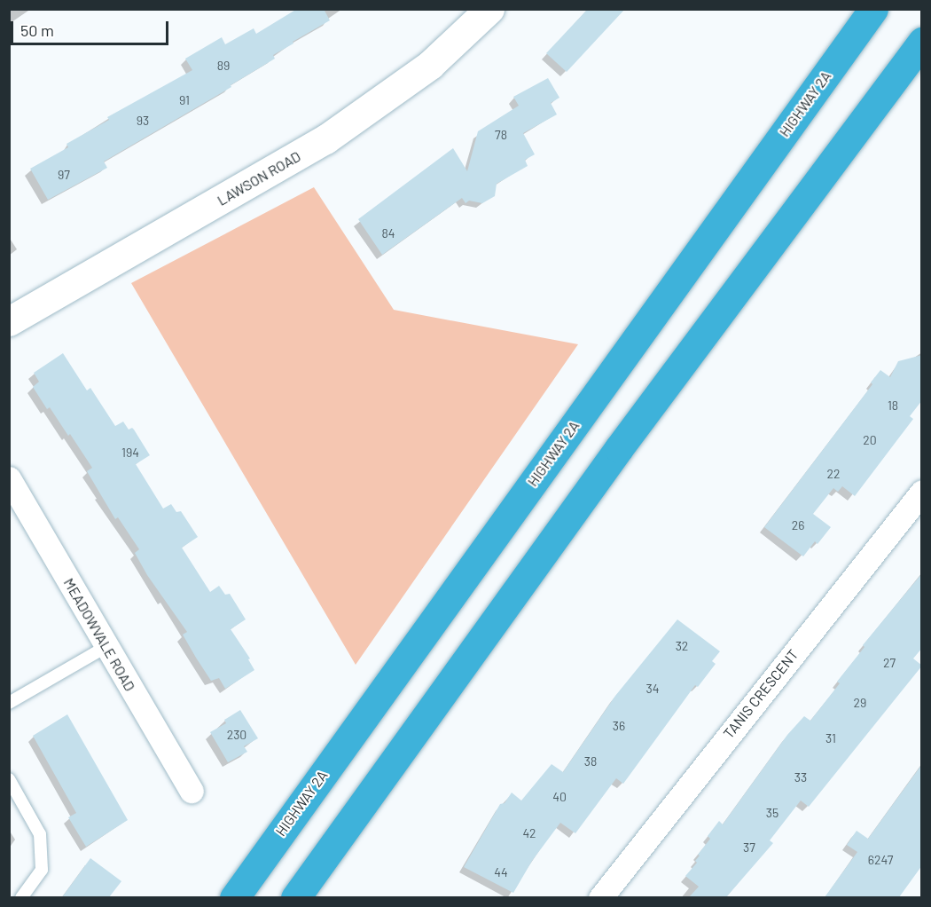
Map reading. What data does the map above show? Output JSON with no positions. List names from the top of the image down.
{
  "streets": {
    "highway": ["HIGHWAY 2A"],
    "street": ["LAWSON ROAD", "MEADOWVALE ROAD", "TANIS CRESCENT"]
  },
  "house_numbers": [
    "89",
    "91",
    "93",
    "78",
    "97",
    "84",
    "18",
    "20",
    "194",
    "22",
    "26",
    "32",
    "27",
    "34",
    "29",
    "36",
    "230",
    "31",
    "38",
    "33",
    "40",
    "35",
    "42",
    "37",
    "6247",
    "44"
  ],
  "scale_bar": "50 m"
}
